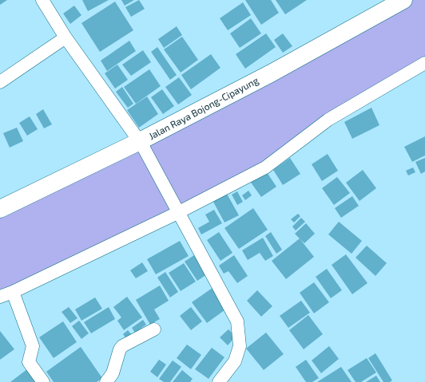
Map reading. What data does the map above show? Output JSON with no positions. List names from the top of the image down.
{
  "streets": {
    "street": ["Jalan Raya Bojong-Cipayung"]
  }
}
